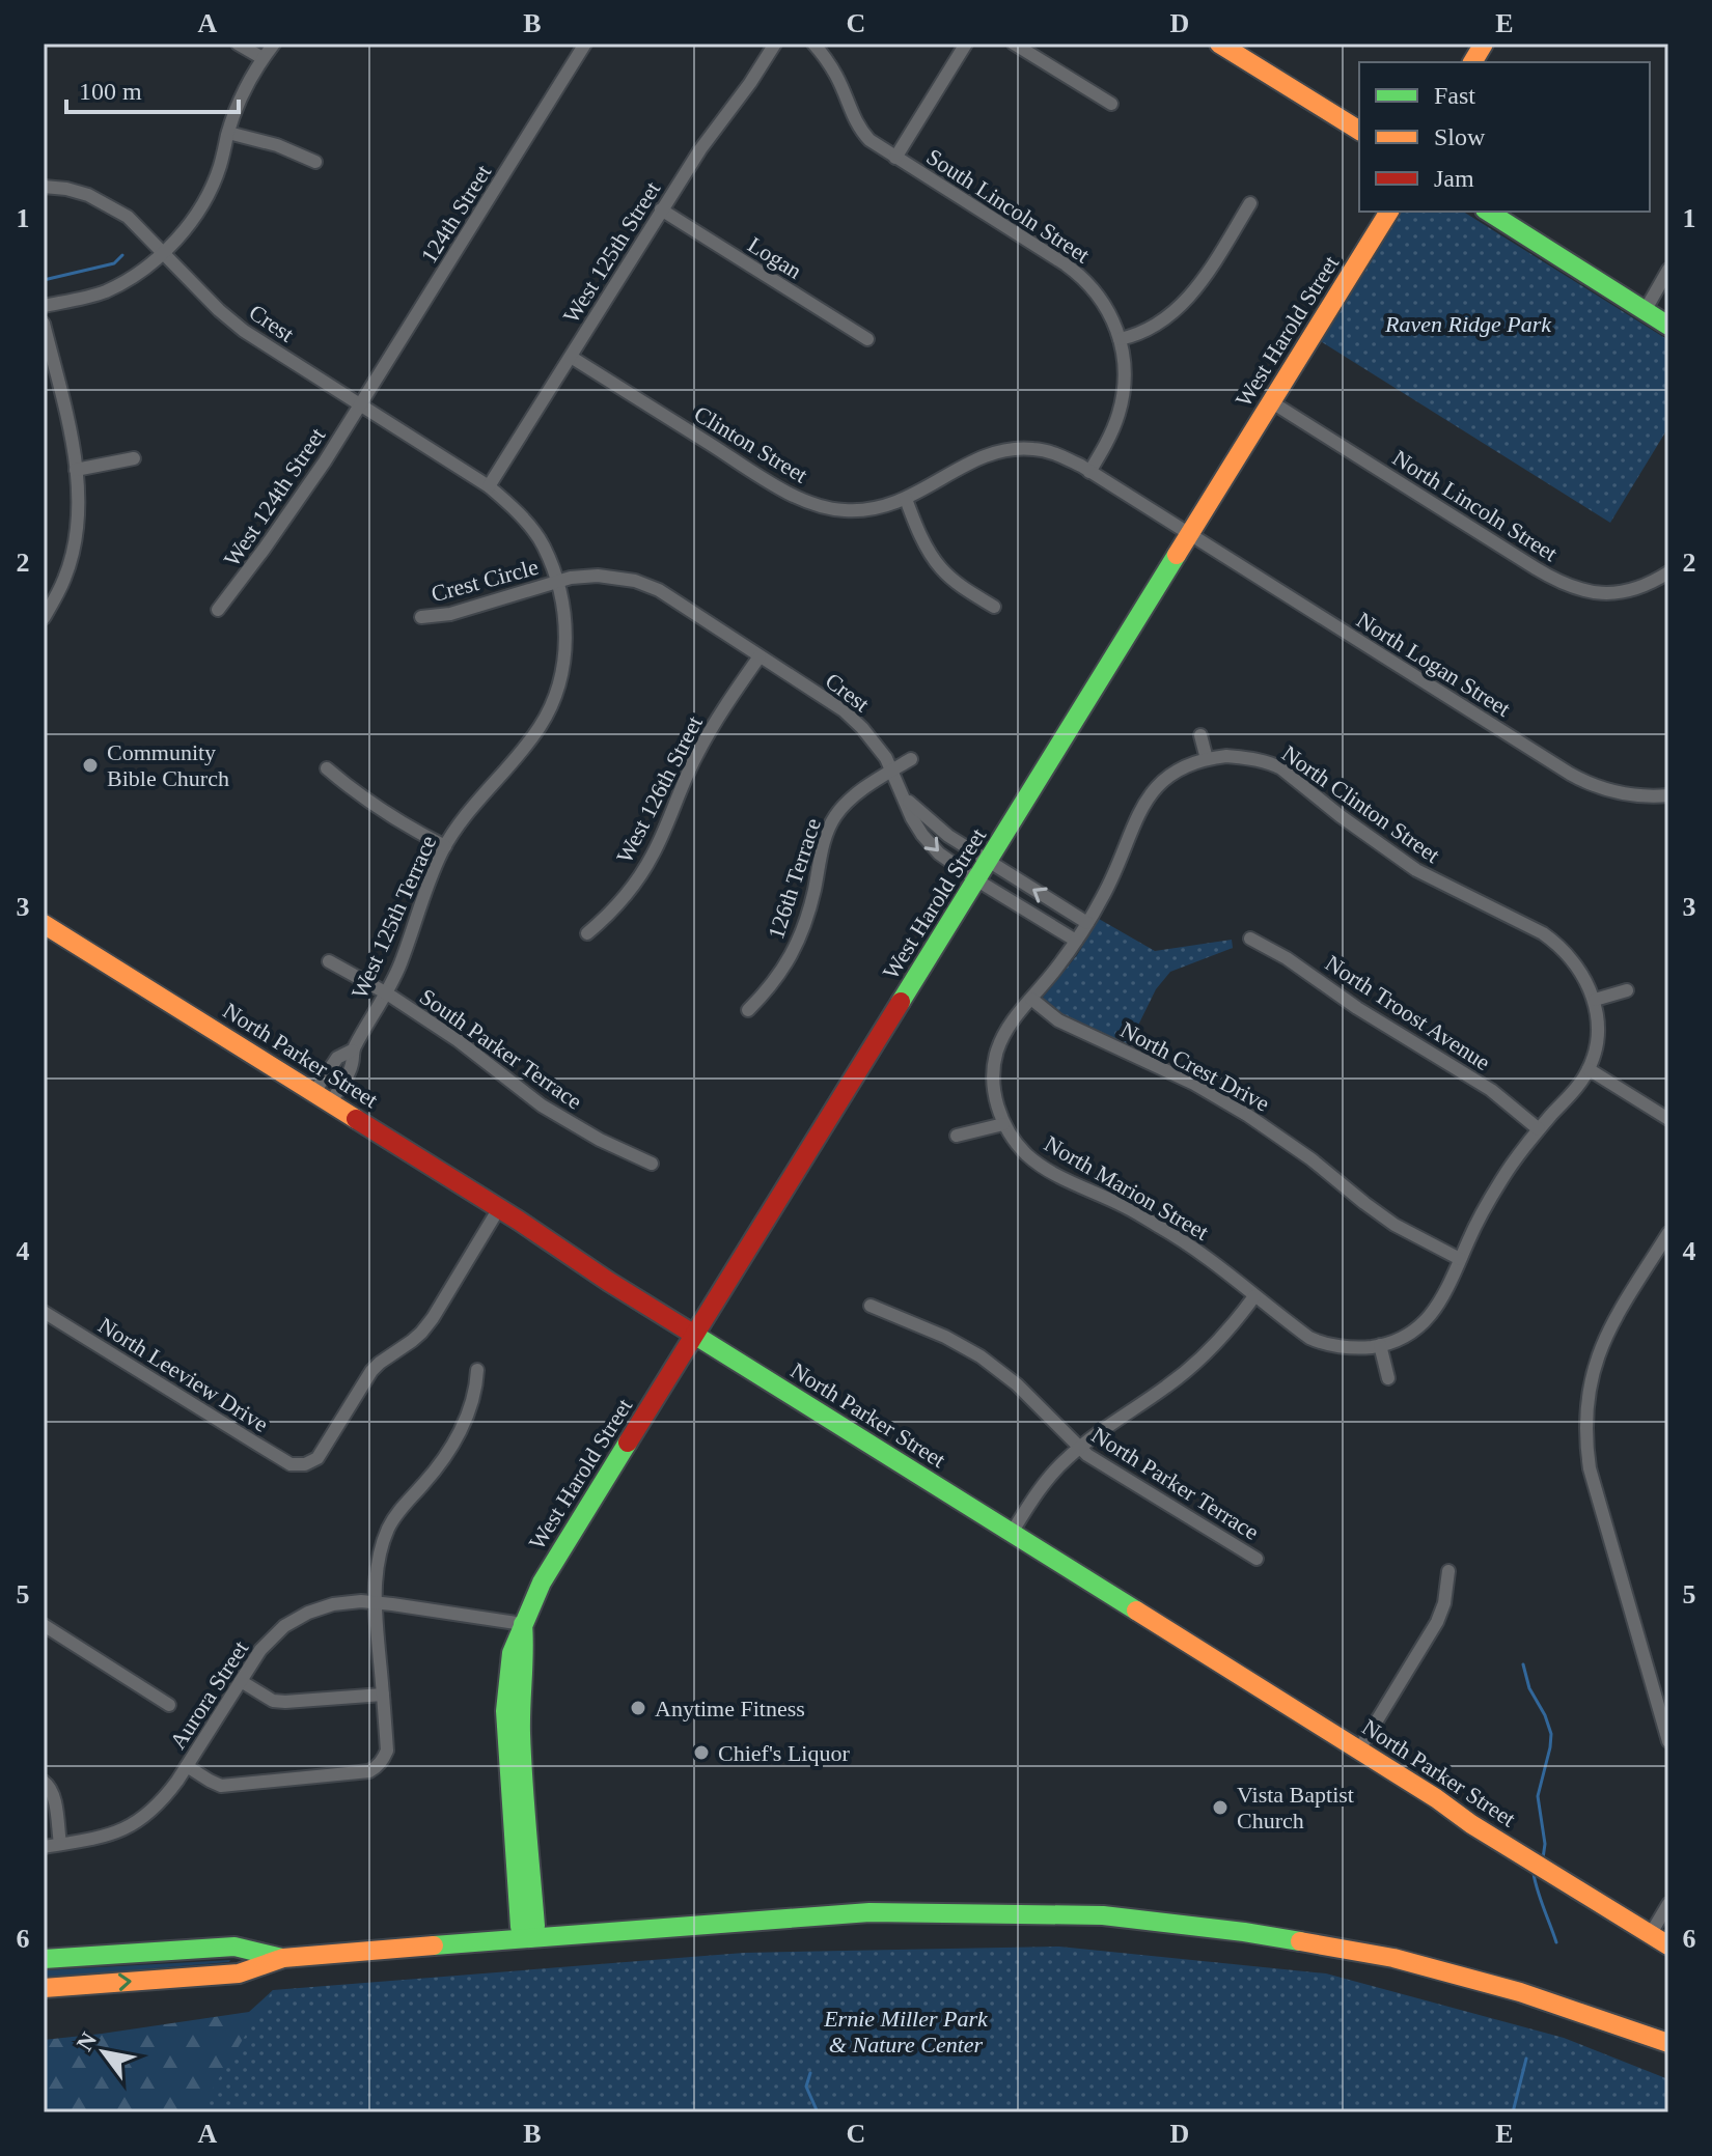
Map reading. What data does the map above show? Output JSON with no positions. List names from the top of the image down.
{
  "streets": {
    "main road": ["West Harold Street", "North Parker Street"],
    "street": [
      "South Lincoln Street",
      "124th Street",
      "West 125th Street",
      "Logan",
      "Crest",
      "Clinton Street",
      "West 124th Street",
      "North Lincoln Street",
      "Crest Circle",
      "North Logan Street",
      "West 126th Street",
      "North Clinton Street",
      "126th Terrace",
      "West 125th Terrace",
      "North Troost Avenue",
      "South Parker Terrace",
      "North Crest Drive",
      "North Marion Street",
      "North Leeview Drive",
      "North Parker Terrace",
      "Aurora Street"
    ]
  },
  "crossings": [
    ["South Lincoln Street", "Clinton Street"],
    ["124th Street", "Crest"],
    ["124th Street", "West 124th Street"],
    ["West 125th Street", "Logan"],
    ["West 125th Street", "Crest"],
    ["West 125th Street", "Clinton Street"],
    ["West 125th Street", "West 125th Terrace"],
    ["Crest", "West Harold Street"],
    ["Crest", "West 124th Street"],
    ["Crest", "Crest Circle"],
    ["Crest", "West 126th Street"],
    ["Crest", "126th Terrace"],
    ["Crest", "West 125th Terrace"],
    ["West Harold Street", "Clinton Street"],
    ["West Harold Street", "North Lincoln Street"],
    ["West Harold Street", "North Logan Street"],
    ["West Harold Street", "North Parker Street"],
    ["West Harold Street", "Aurora Street"],
    ["Clinton Street", "North Logan Street"],
    ["Crest Circle", "West 125th Terrace"],
    ["West 125th Terrace", "South Parker Terrace"],
    ["West 125th Terrace", "North Parker Street"],
    ["North Parker Street", "North Leeview Drive"]
  ],
  "parks": ["Raven Ridge Park", "Ernie Miller Park & Nature Center"],
  "places": [
    "Community Bible Church",
    "Anytime Fitness",
    "Chief's Liquor",
    "Vista Baptist Church"
  ],
  "legend": ["Fast", "Slow", "Jam"],
  "scale_bar": "100 m",
  "north": "top left",
  "grid": {
    "columns": [
      "A",
      "B",
      "C",
      "D",
      "E"
    ],
    "rows": [
      "1",
      "2",
      "3",
      "4",
      "5",
      "6"
    ]
  }
}
